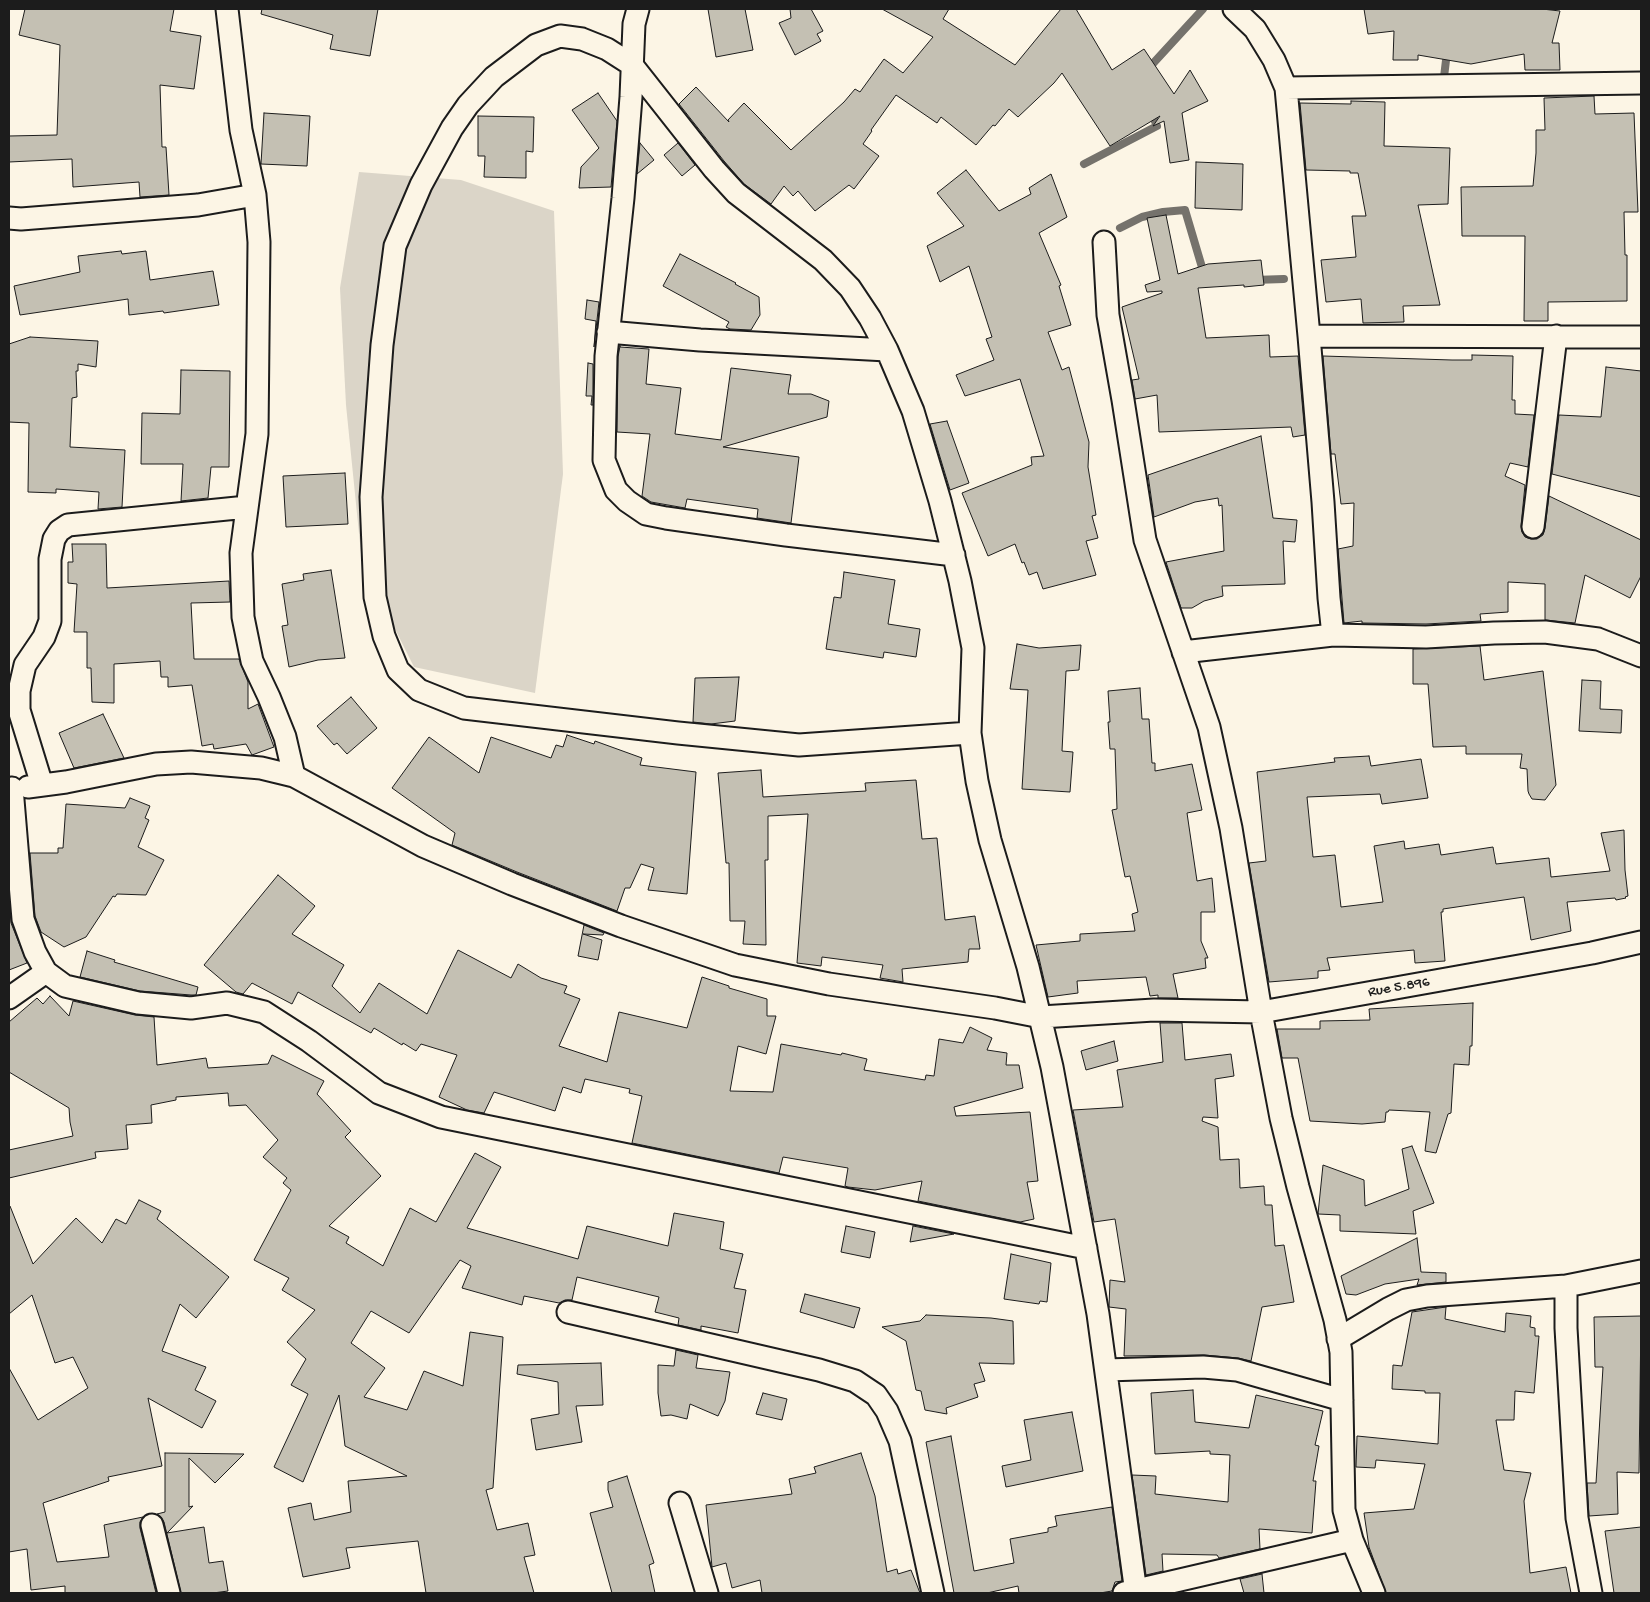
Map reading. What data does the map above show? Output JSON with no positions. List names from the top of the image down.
{
  "streets": {
    "street": ["Rue 5.896"]
  }
}
